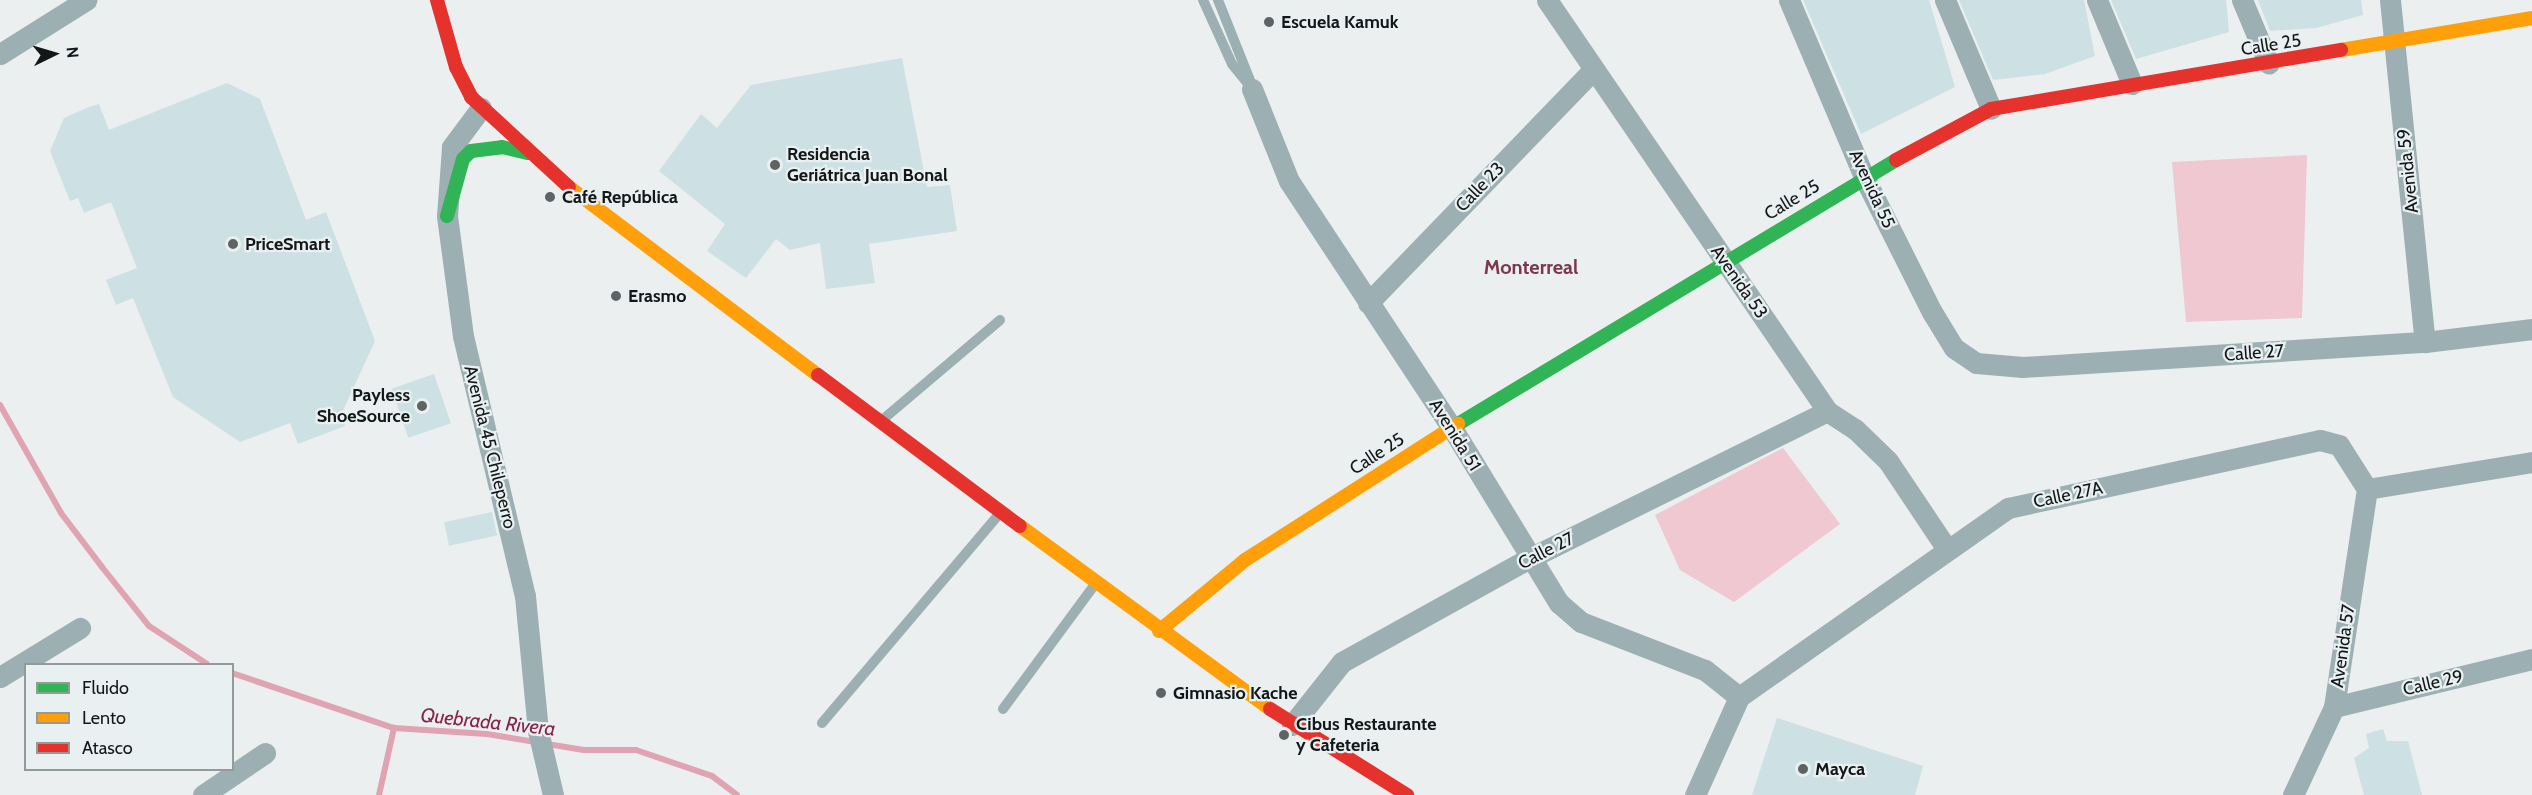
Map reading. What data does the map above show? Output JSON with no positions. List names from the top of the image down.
{
  "streets": {
    "street": [
      "Calle 25",
      "Avenida 59",
      "Calle 23",
      "Avenida 55",
      "Avenida 53",
      "Calle 27",
      "Avenida 51",
      "Avenida 45 Chileperro",
      "Calle 27A",
      "Avenida 57",
      "Calle 29"
    ]
  },
  "crossings": [
    ["Calle 25", "Avenida 59"],
    ["Calle 25", "Avenida 55"],
    ["Calle 25", "Avenida 53"],
    ["Calle 25", "Avenida 51"],
    ["Avenida 59", "Calle 27"],
    ["Calle 23", "Avenida 53"],
    ["Calle 23", "Avenida 51"],
    ["Avenida 55", "Calle 27"],
    ["Avenida 53", "Calle 27"],
    ["Avenida 53", "Calle 27A"],
    ["Calle 27", "Avenida 51"],
    ["Avenida 51", "Calle 27A"],
    ["Calle 27A", "Avenida 57"],
    ["Avenida 57", "Calle 29"]
  ],
  "districts": ["Monterreal"],
  "water": ["Quebrada Rivera"],
  "places": [
    "Escuela Kamuk",
    "Residencia Geriátrica Juan Bonal",
    "Café República",
    "PriceSmart",
    "Erasmo",
    "Payless ShoeSource",
    "Gimnasio Kache",
    "Cibus Restaurante y Cafeteria",
    "Mayca"
  ],
  "legend": ["Fluido", "Lento", "Atasco"],
  "north": "right"
}
